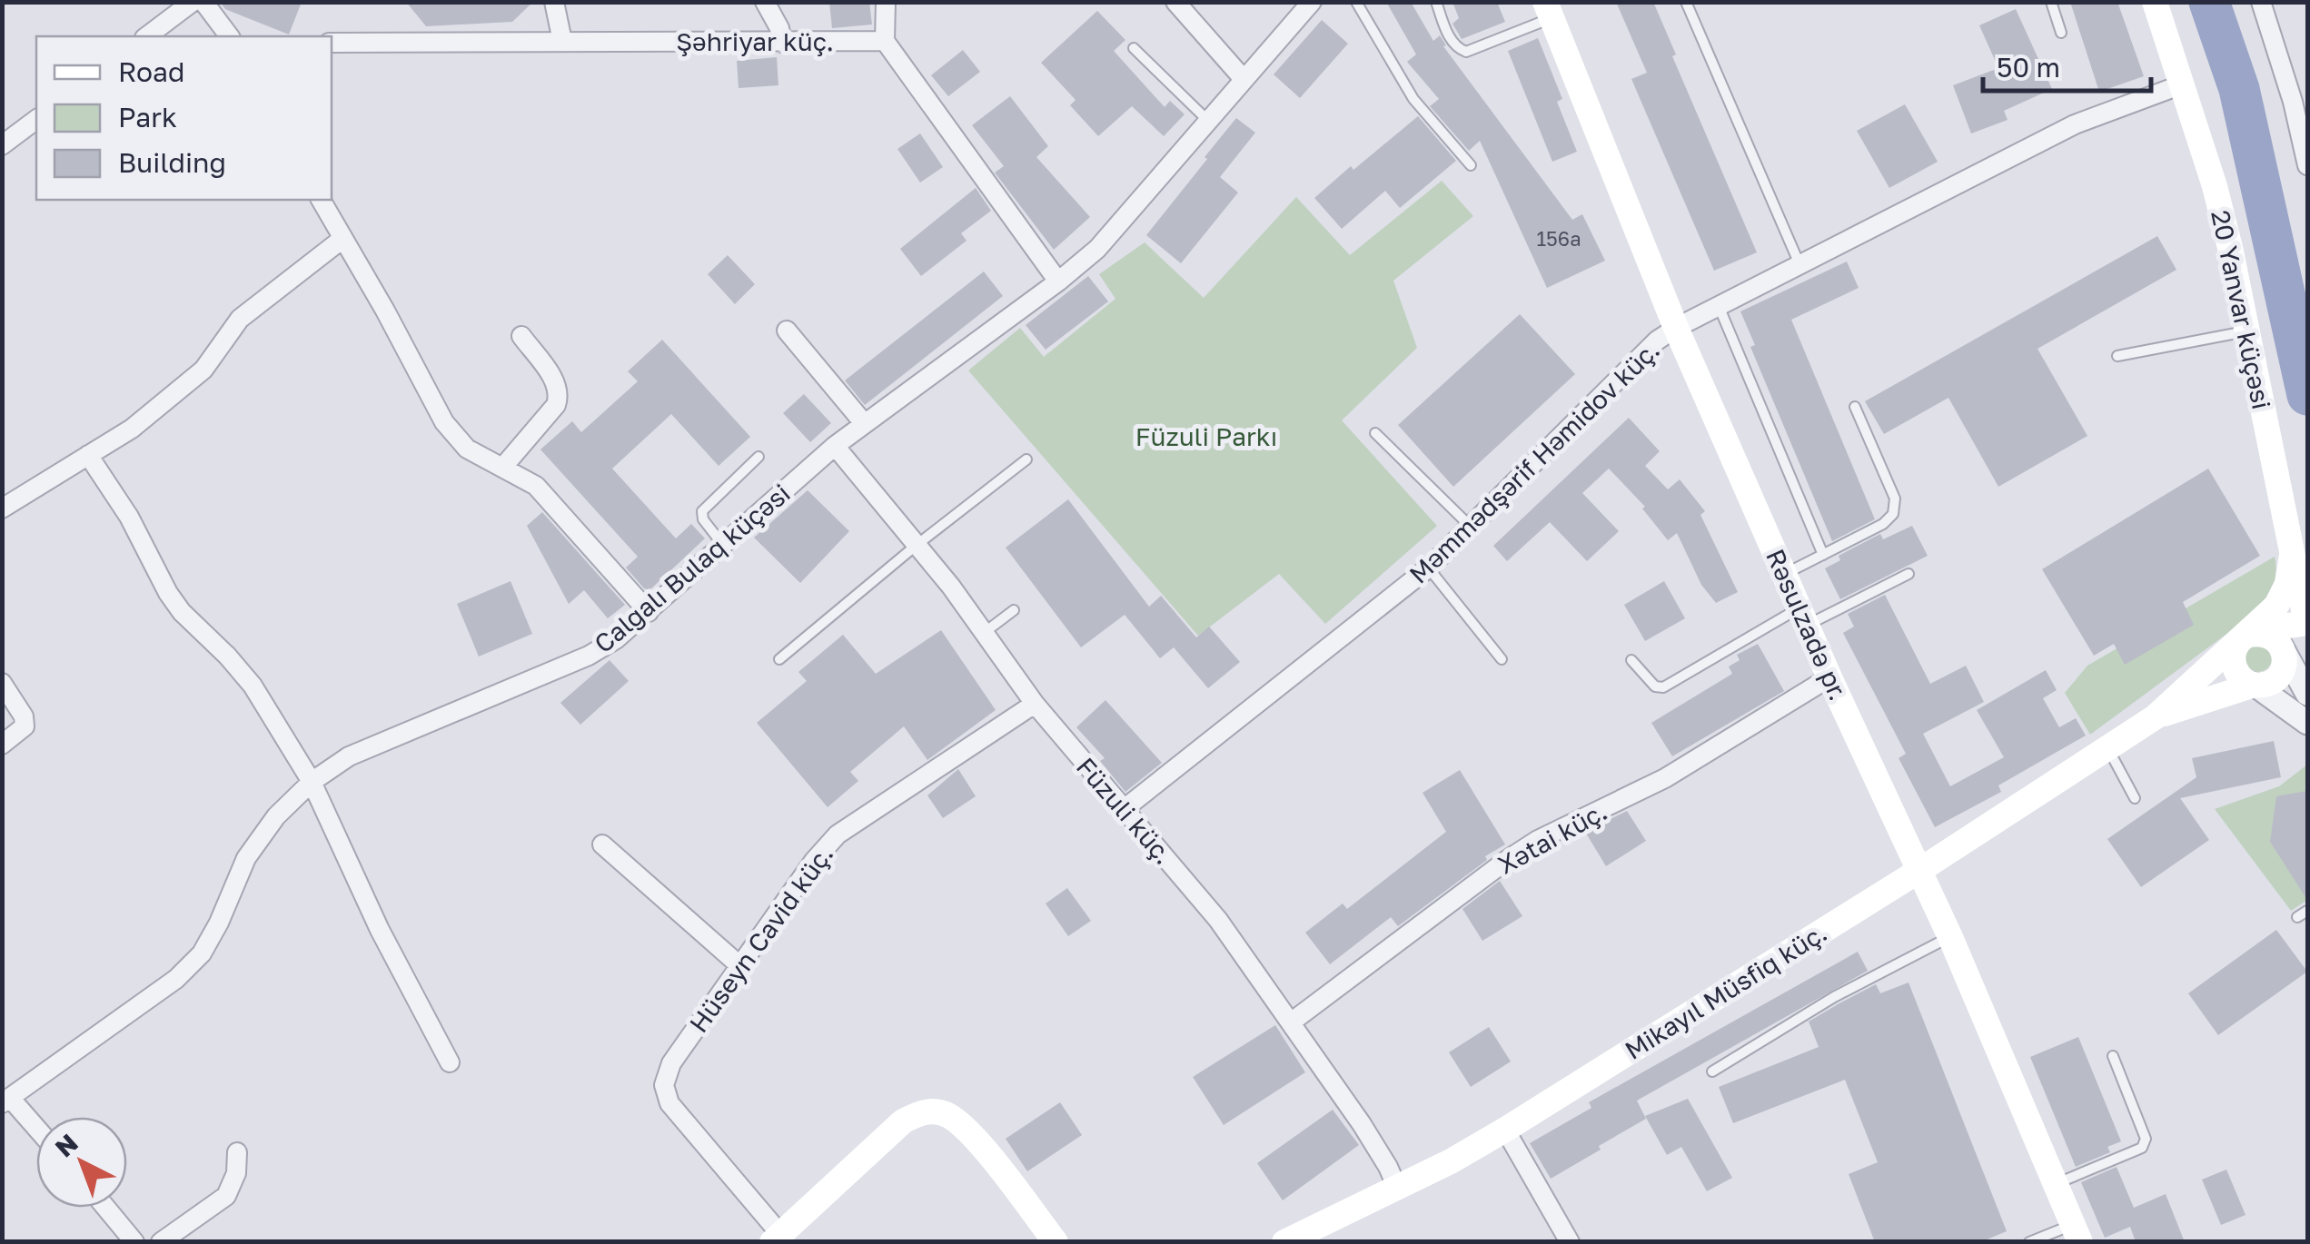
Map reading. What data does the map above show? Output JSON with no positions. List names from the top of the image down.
{
  "streets": {
    "main road": ["20 Yanvar küçəsi", "Rəsulzadə pr.", "Mikayıl Müsfiq küç."],
    "street": [
      "Şəhriyar küç.",
      "Məmmədşərif Həmidov küç.",
      "Calğalı Bulaq küçəsi",
      "Füzuli küç.",
      "Xətai küç.",
      "Hüseyn Cavid küç."
    ]
  },
  "crossings": [
    ["20 Yanvar küçəsi", "Məmmədşərif Həmidov küç."],
    ["Məmmədşərif Həmidov küç.", "Rəsulzadə pr."],
    ["Məmmədşərif Həmidov küç.", "Füzuli küç."],
    ["Calğalı Bulaq küçəsi", "Füzuli küç."],
    ["Rəsulzadə pr.", "Xətai küç."],
    ["Rəsulzadə pr.", "Mikayıl Müsfiq küç."],
    ["Füzuli küç.", "Xətai küç."],
    ["Füzuli küç.", "Hüseyn Cavid küç."],
    ["Füzuli küç.", "Mikayıl Müsfiq küç."]
  ],
  "parks": ["Füzuli Parkı"],
  "house_numbers": ["156а"],
  "legend": ["Road", "Park", "Building"],
  "scale_bar": "50 m",
  "north": "top left"
}
